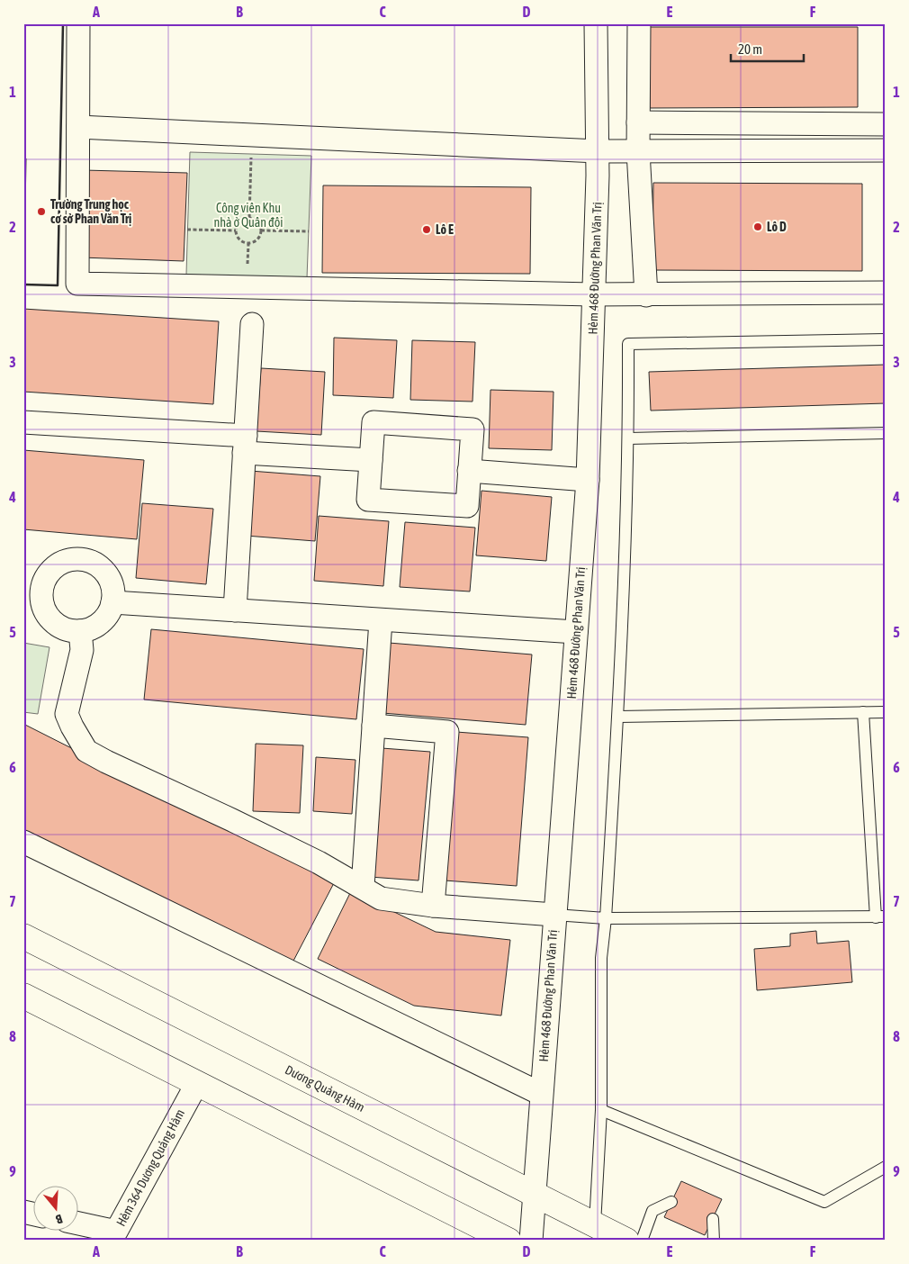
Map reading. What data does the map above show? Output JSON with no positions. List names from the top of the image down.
{
  "streets": {
    "street": ["Hẻm 468 Đường Phan Văn Trị", "Dương Quảng Hàm", "Hẻm 364 Dương Quảng Hàm"]
  },
  "crossings": [
    ["Hẻm 468 Đường Phan Văn Trị", "Dương Quảng Hàm"]
  ],
  "parks": ["Công viên Khu nhà ở Quân đội"],
  "places": ["Trường Trung học cơ sở Phan Văn Trị", "Lô D", "Lô E"],
  "scale_bar": "20 m",
  "north": "bottom",
  "grid": {
    "columns": [
      "A",
      "B",
      "C",
      "D",
      "E",
      "F"
    ],
    "rows": [
      "1",
      "2",
      "3",
      "4",
      "5",
      "6",
      "7",
      "8",
      "9"
    ]
  }
}
